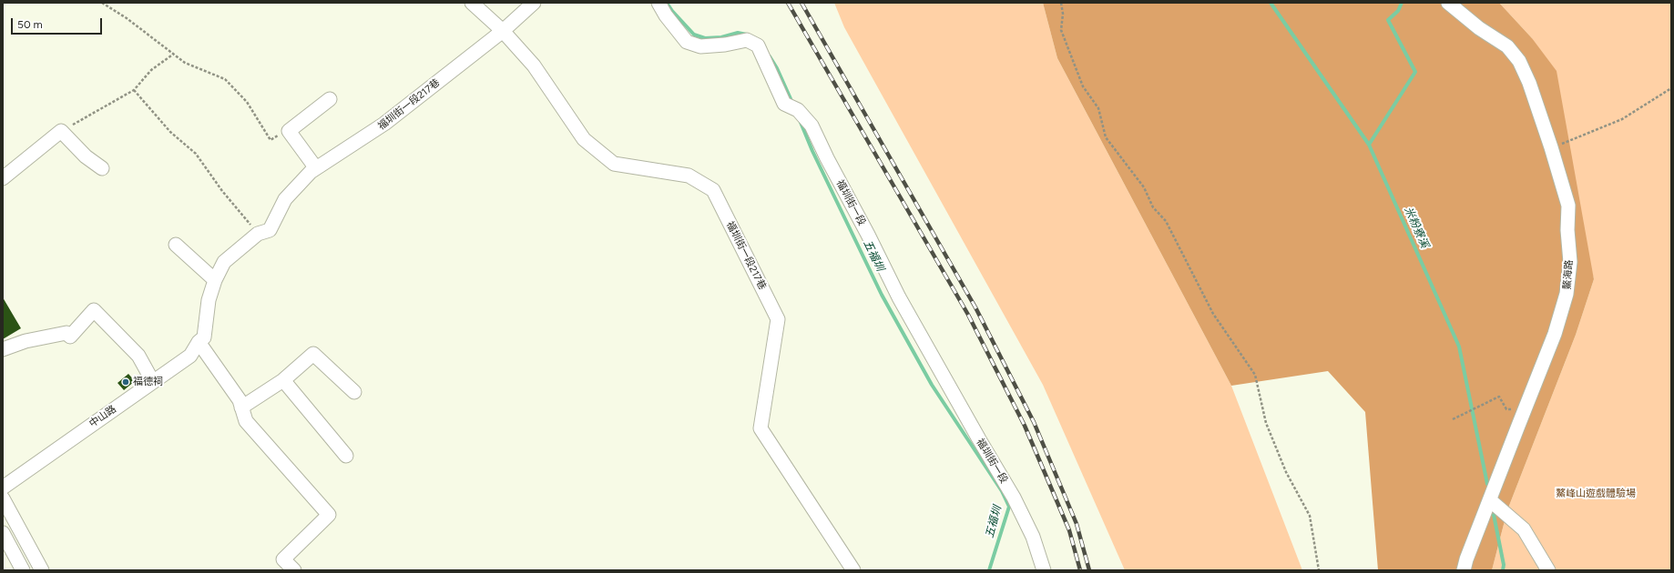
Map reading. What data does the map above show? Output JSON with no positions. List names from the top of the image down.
{
  "streets": {
    "street": [
      "福圳街一段217巷",
      "福圳街一段",
      "鰲海路",
      "中山路"
    ]
  },
  "crossings": [
    ["福圳街一段217巷", "中山路"]
  ],
  "water": ["米粉寮溪", "五福圳"],
  "parks": ["鰲峰山遊戲體驗場"],
  "places": ["福德祠"],
  "scale_bar": "50 m"
}
